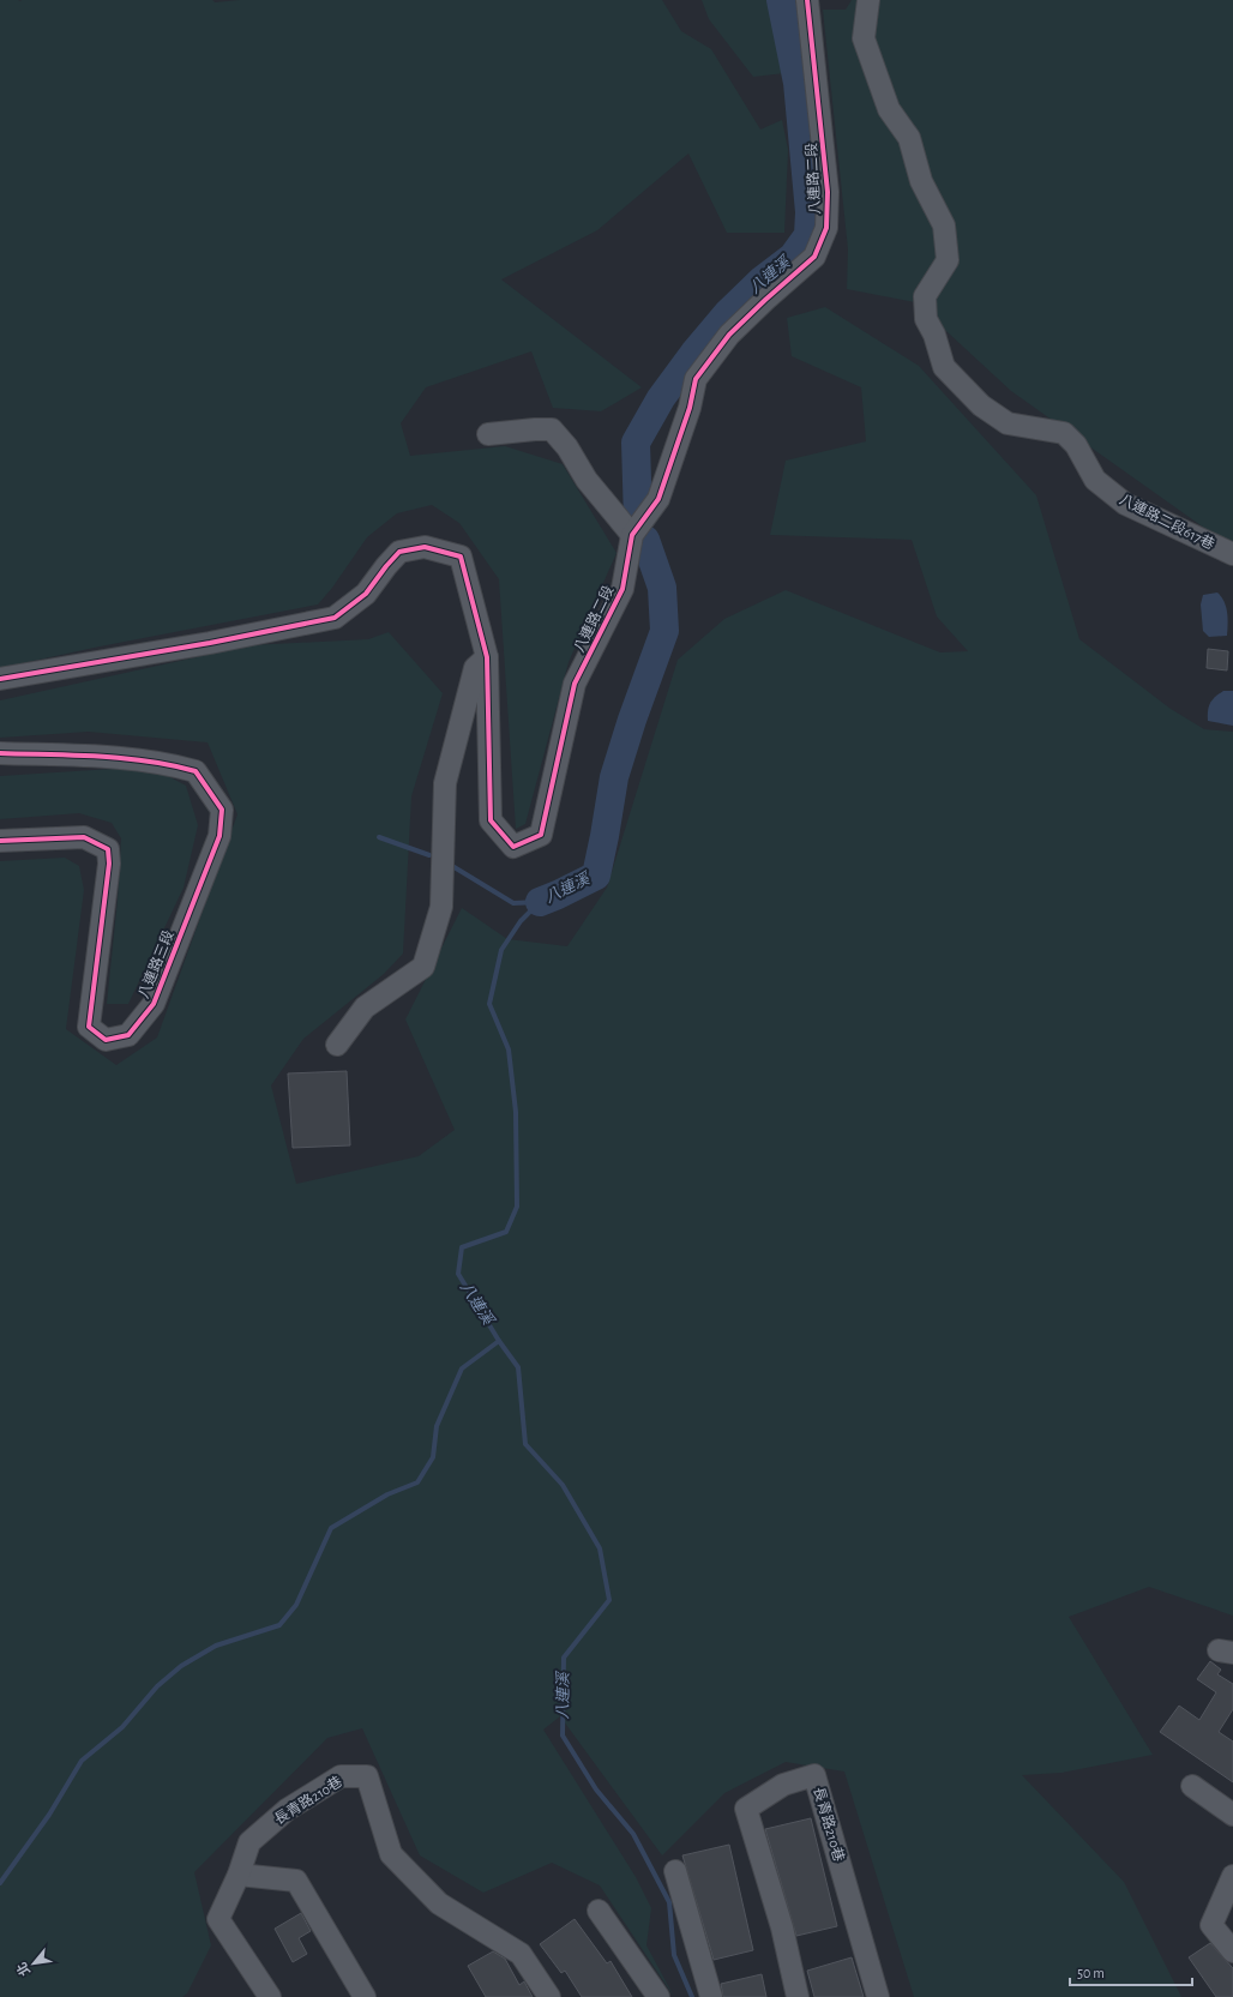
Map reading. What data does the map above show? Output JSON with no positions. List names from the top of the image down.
{
  "streets": {
    "street": [
      "八連路二段",
      "八連路二段617巷",
      "八連路三段",
      "長青路210巷"
    ]
  },
  "water": ["八連溪"],
  "scale_bar": "50 m",
  "north": "bottom left"
}
